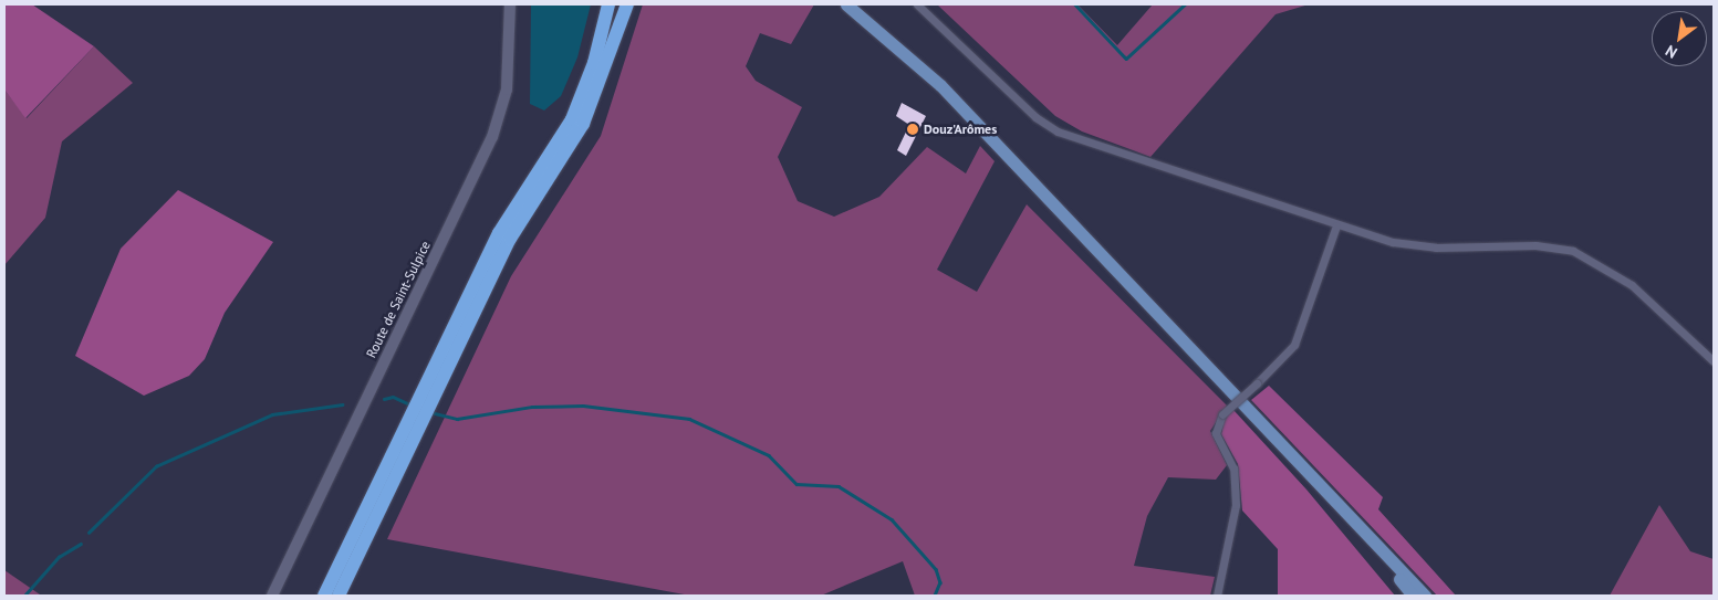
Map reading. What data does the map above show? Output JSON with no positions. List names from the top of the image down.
{
  "streets": {
    "street": ["Route de Saint-Sulpice"]
  },
  "places": ["Douz'Arômes"],
  "north": "bottom left"
}
